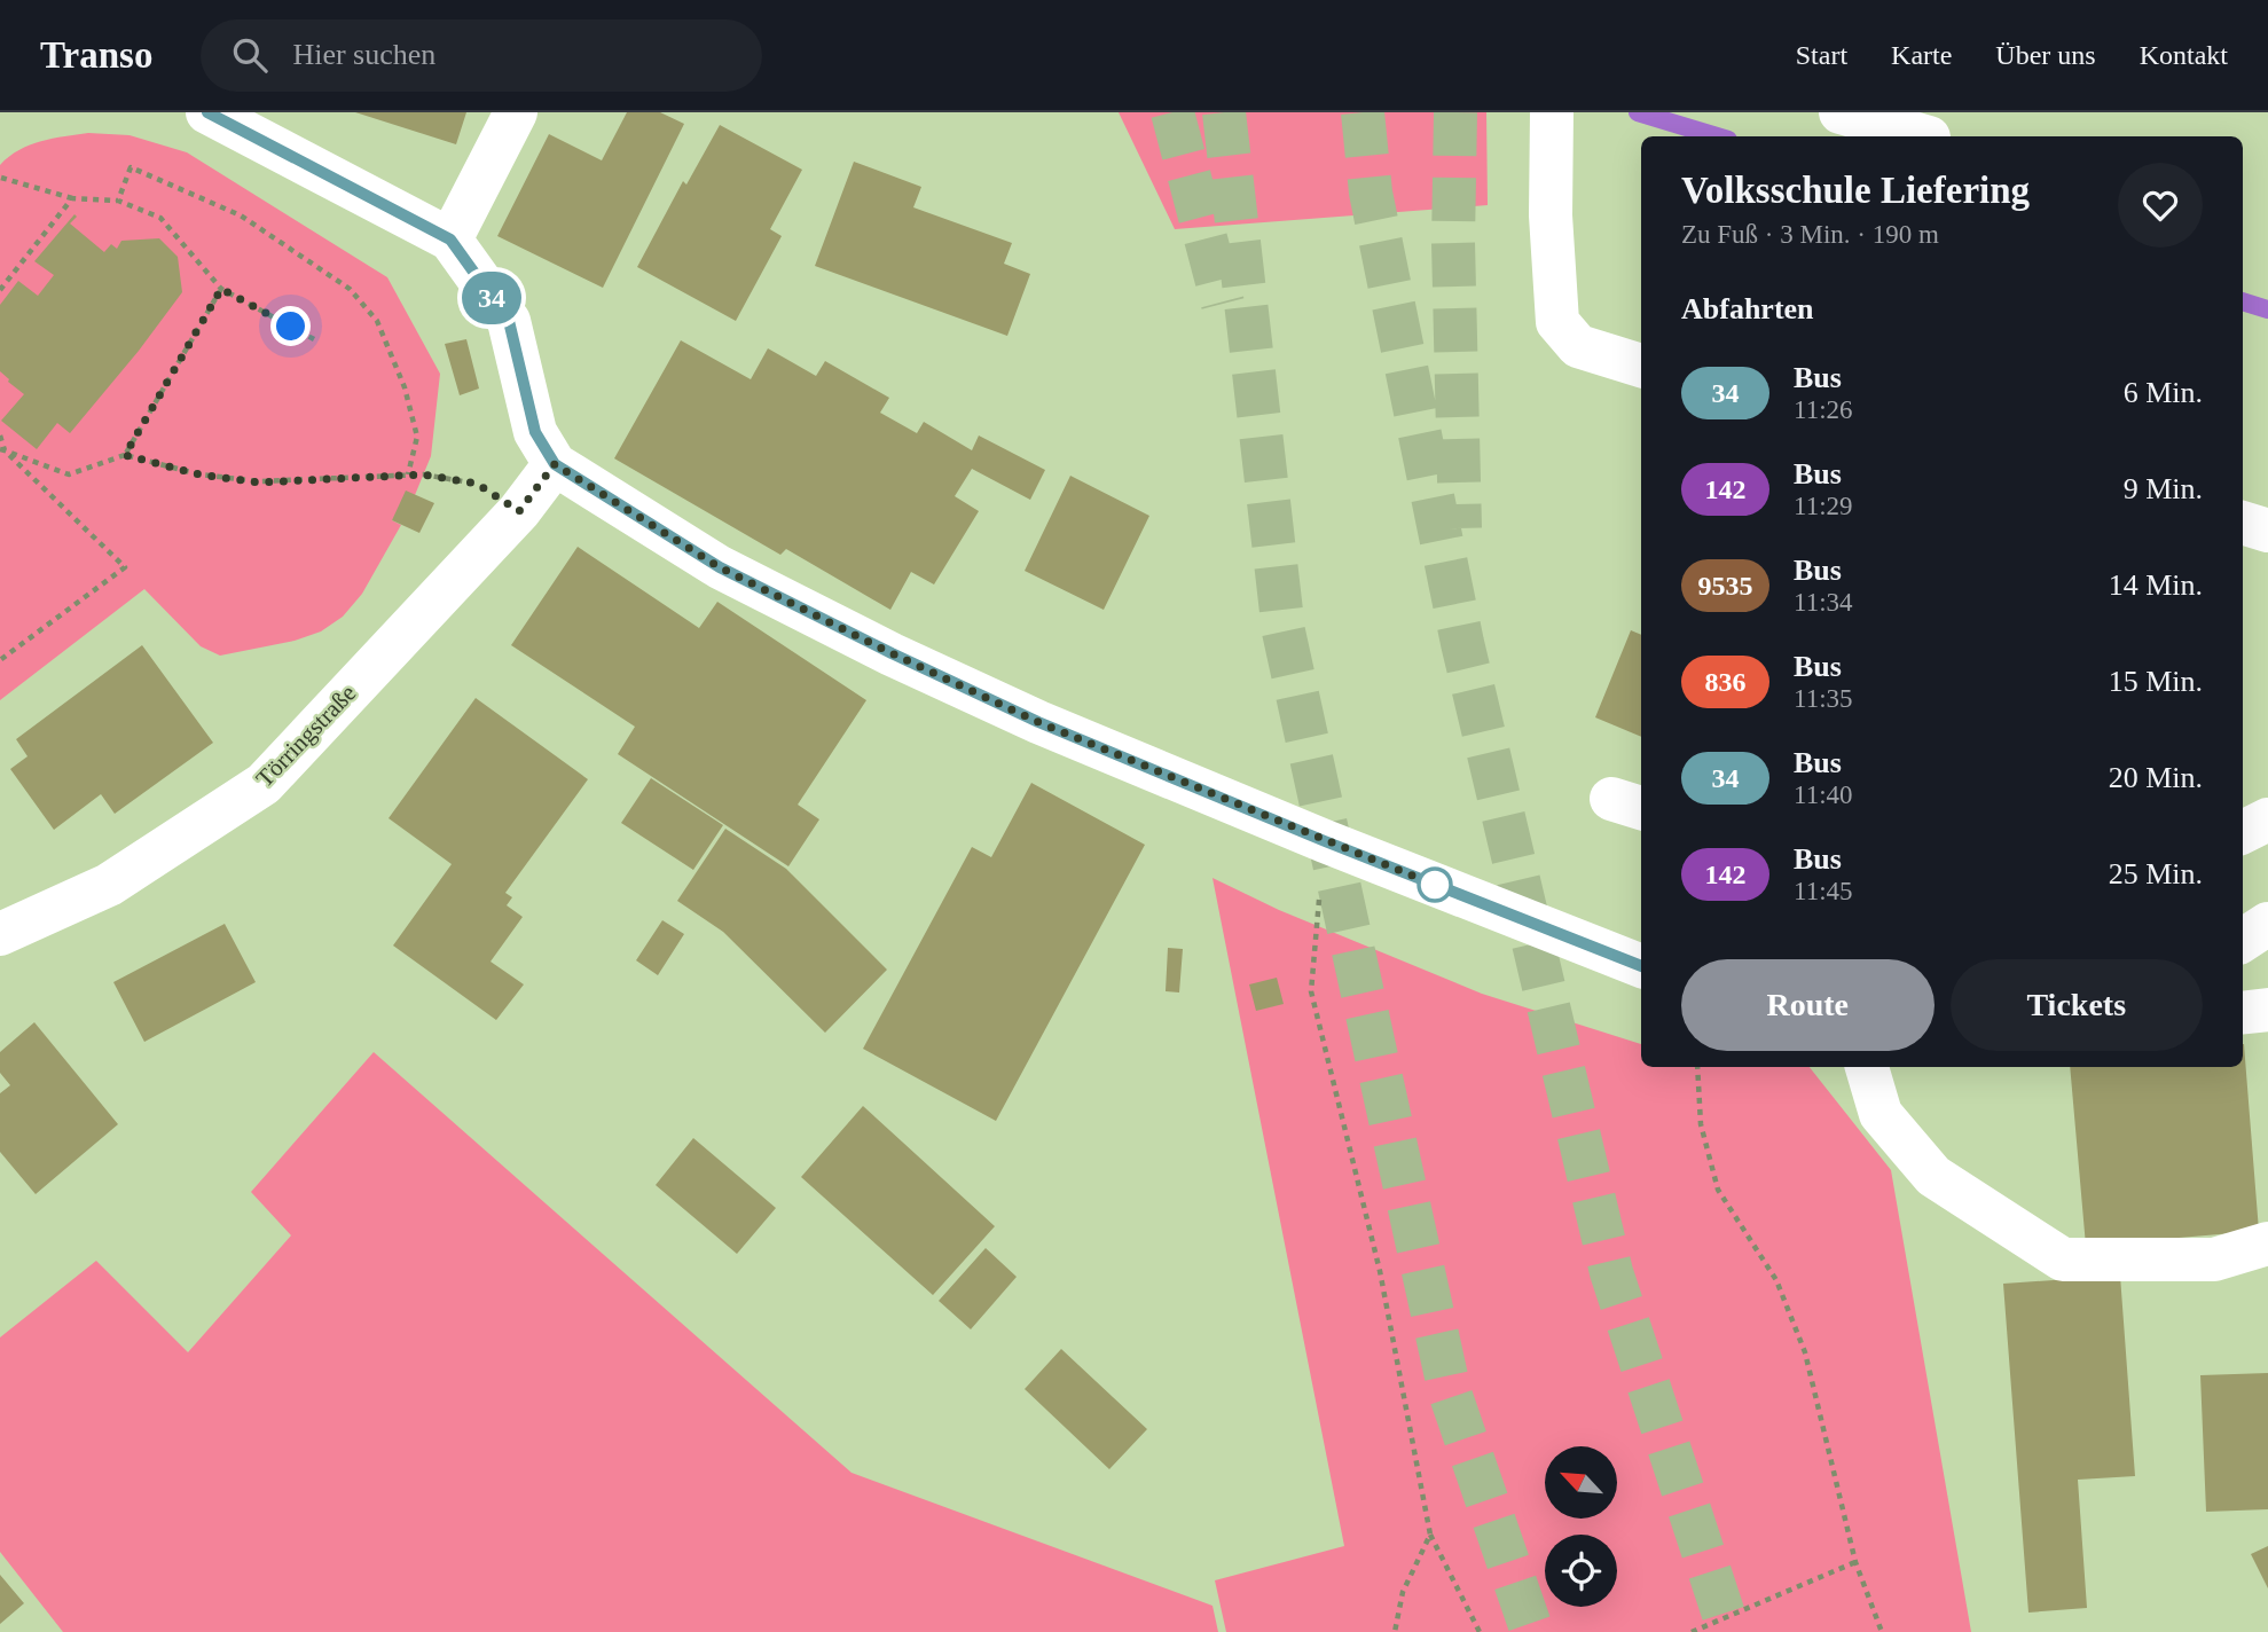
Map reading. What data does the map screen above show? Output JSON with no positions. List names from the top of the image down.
{
  "streets": {
    "street": ["Törringstraße"]
  },
  "lines": ["bus line 34"],
  "north": "top left",
  "page": {
    "header": "Transo",
    "search": "Hier suchen",
    "nav": [
      "Start",
      "Karte",
      "Über uns",
      "Kontakt"
    ],
    "on_map": "34",
    "heading": [
      ["Volksschule Liefering", "Zu Fuß · 3 Min. · 190 m"],
      "Abfahrten"
    ],
    "list": [
      {
        "mark": "34",
        "name": "Bus",
        "note": "11:26",
        "value": "6 Min."
      },
      {
        "mark": "142",
        "name": "Bus",
        "note": "11:29",
        "value": "9 Min."
      },
      {
        "mark": "9535",
        "name": "Bus",
        "note": "11:34",
        "value": "14 Min."
      },
      {
        "mark": "836",
        "name": "Bus",
        "note": "11:35",
        "value": "15 Min."
      },
      {
        "mark": "34",
        "name": "Bus",
        "note": "11:40",
        "value": "20 Min."
      },
      {
        "mark": "142",
        "name": "Bus",
        "note": "11:45",
        "value": "25 Min."
      }
    ],
    "buttons": ["Route", "Tickets"]
  }
}
